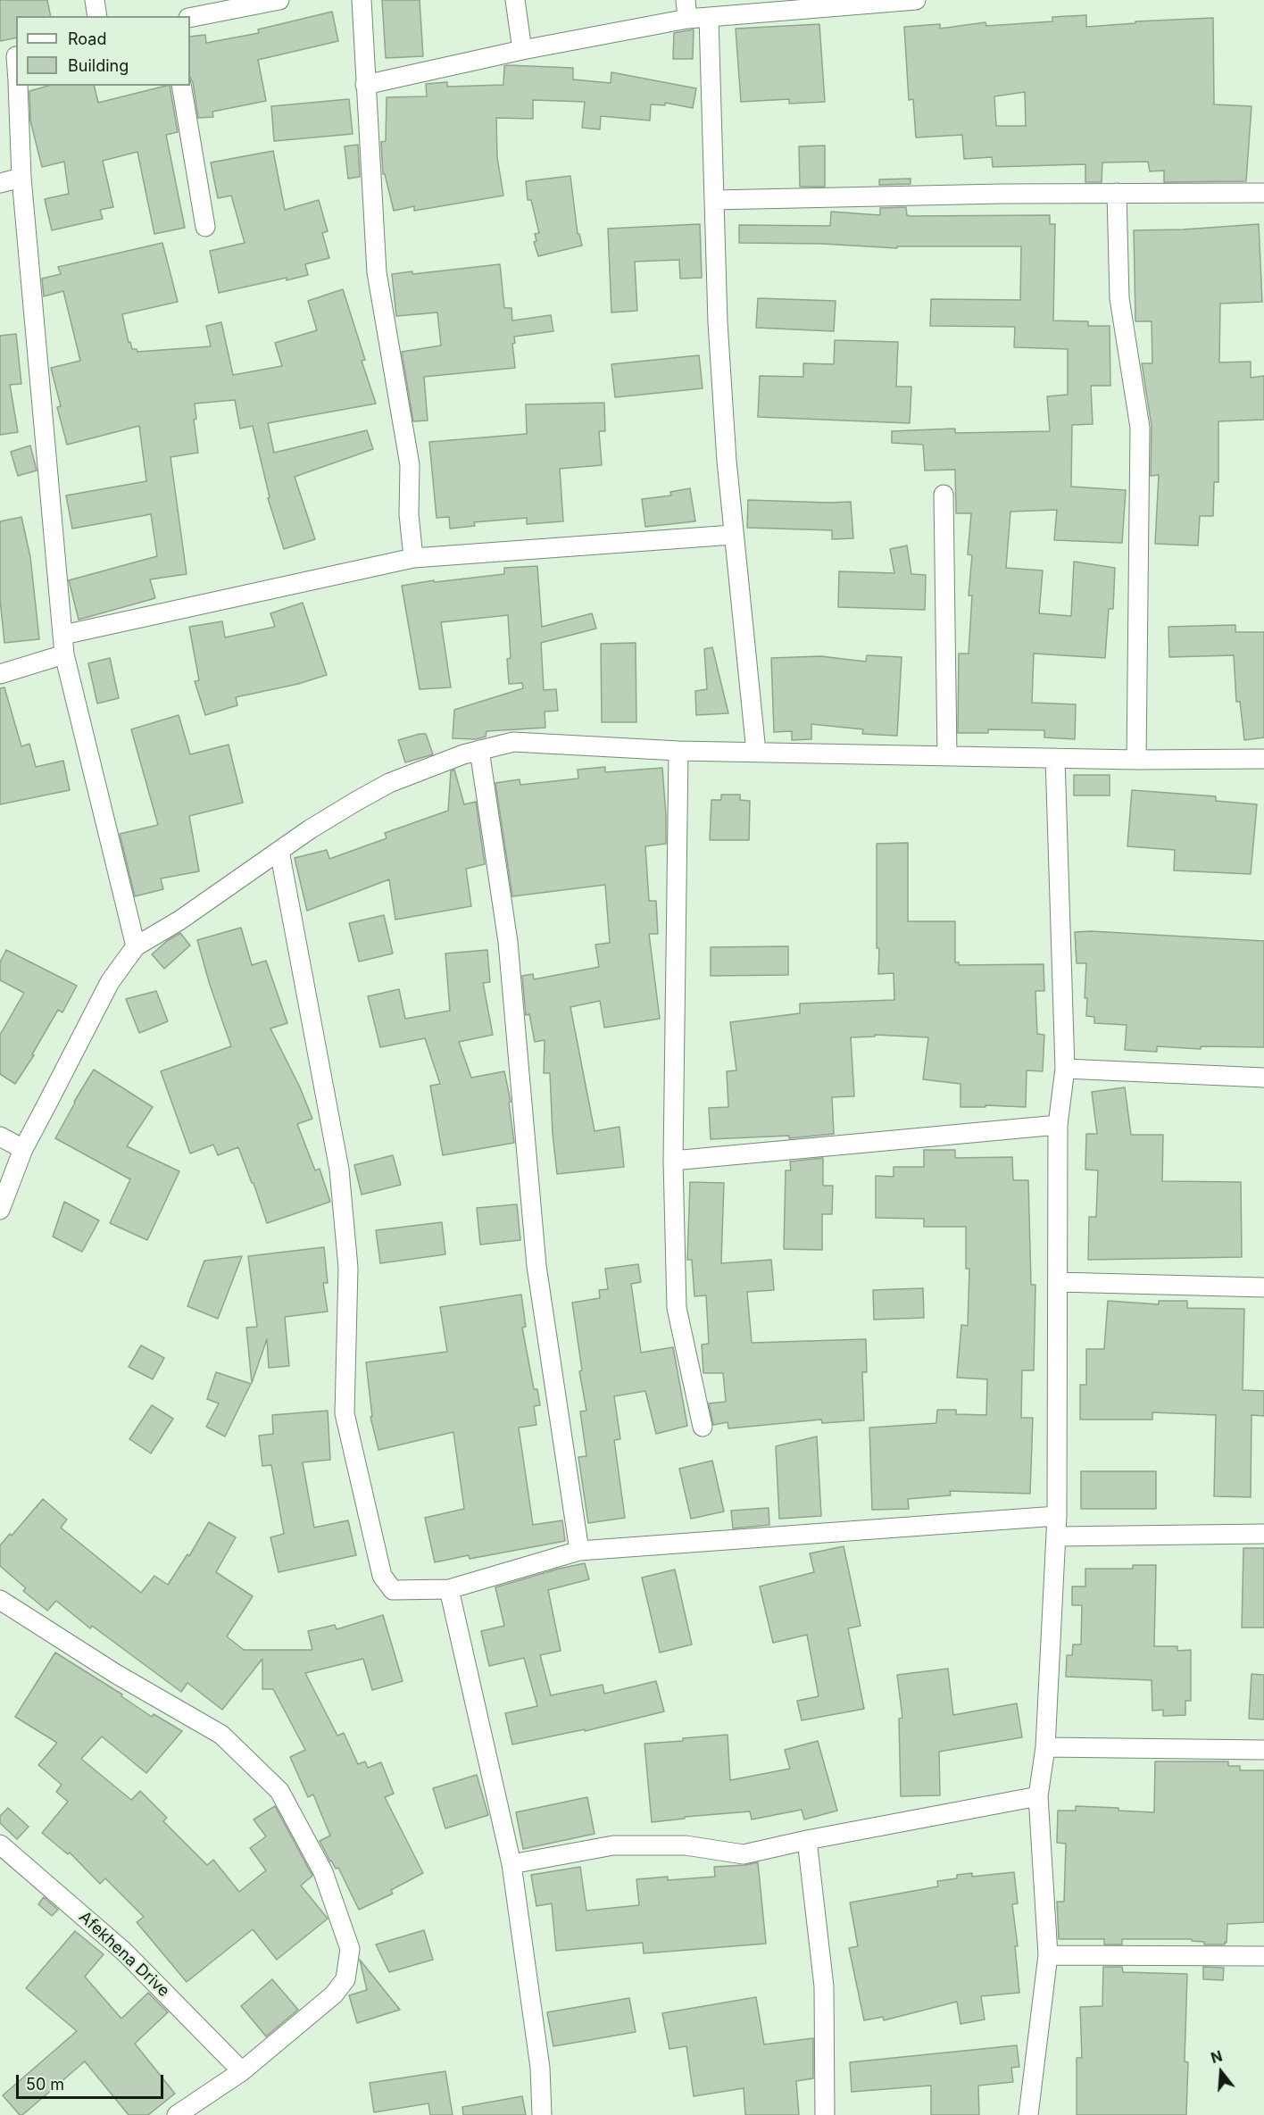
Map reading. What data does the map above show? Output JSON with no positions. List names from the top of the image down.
{
  "streets": {
    "street": ["Afekhena Drive"]
  },
  "legend": ["Road", "Building"],
  "scale_bar": "50 m",
  "north": "top"
}
